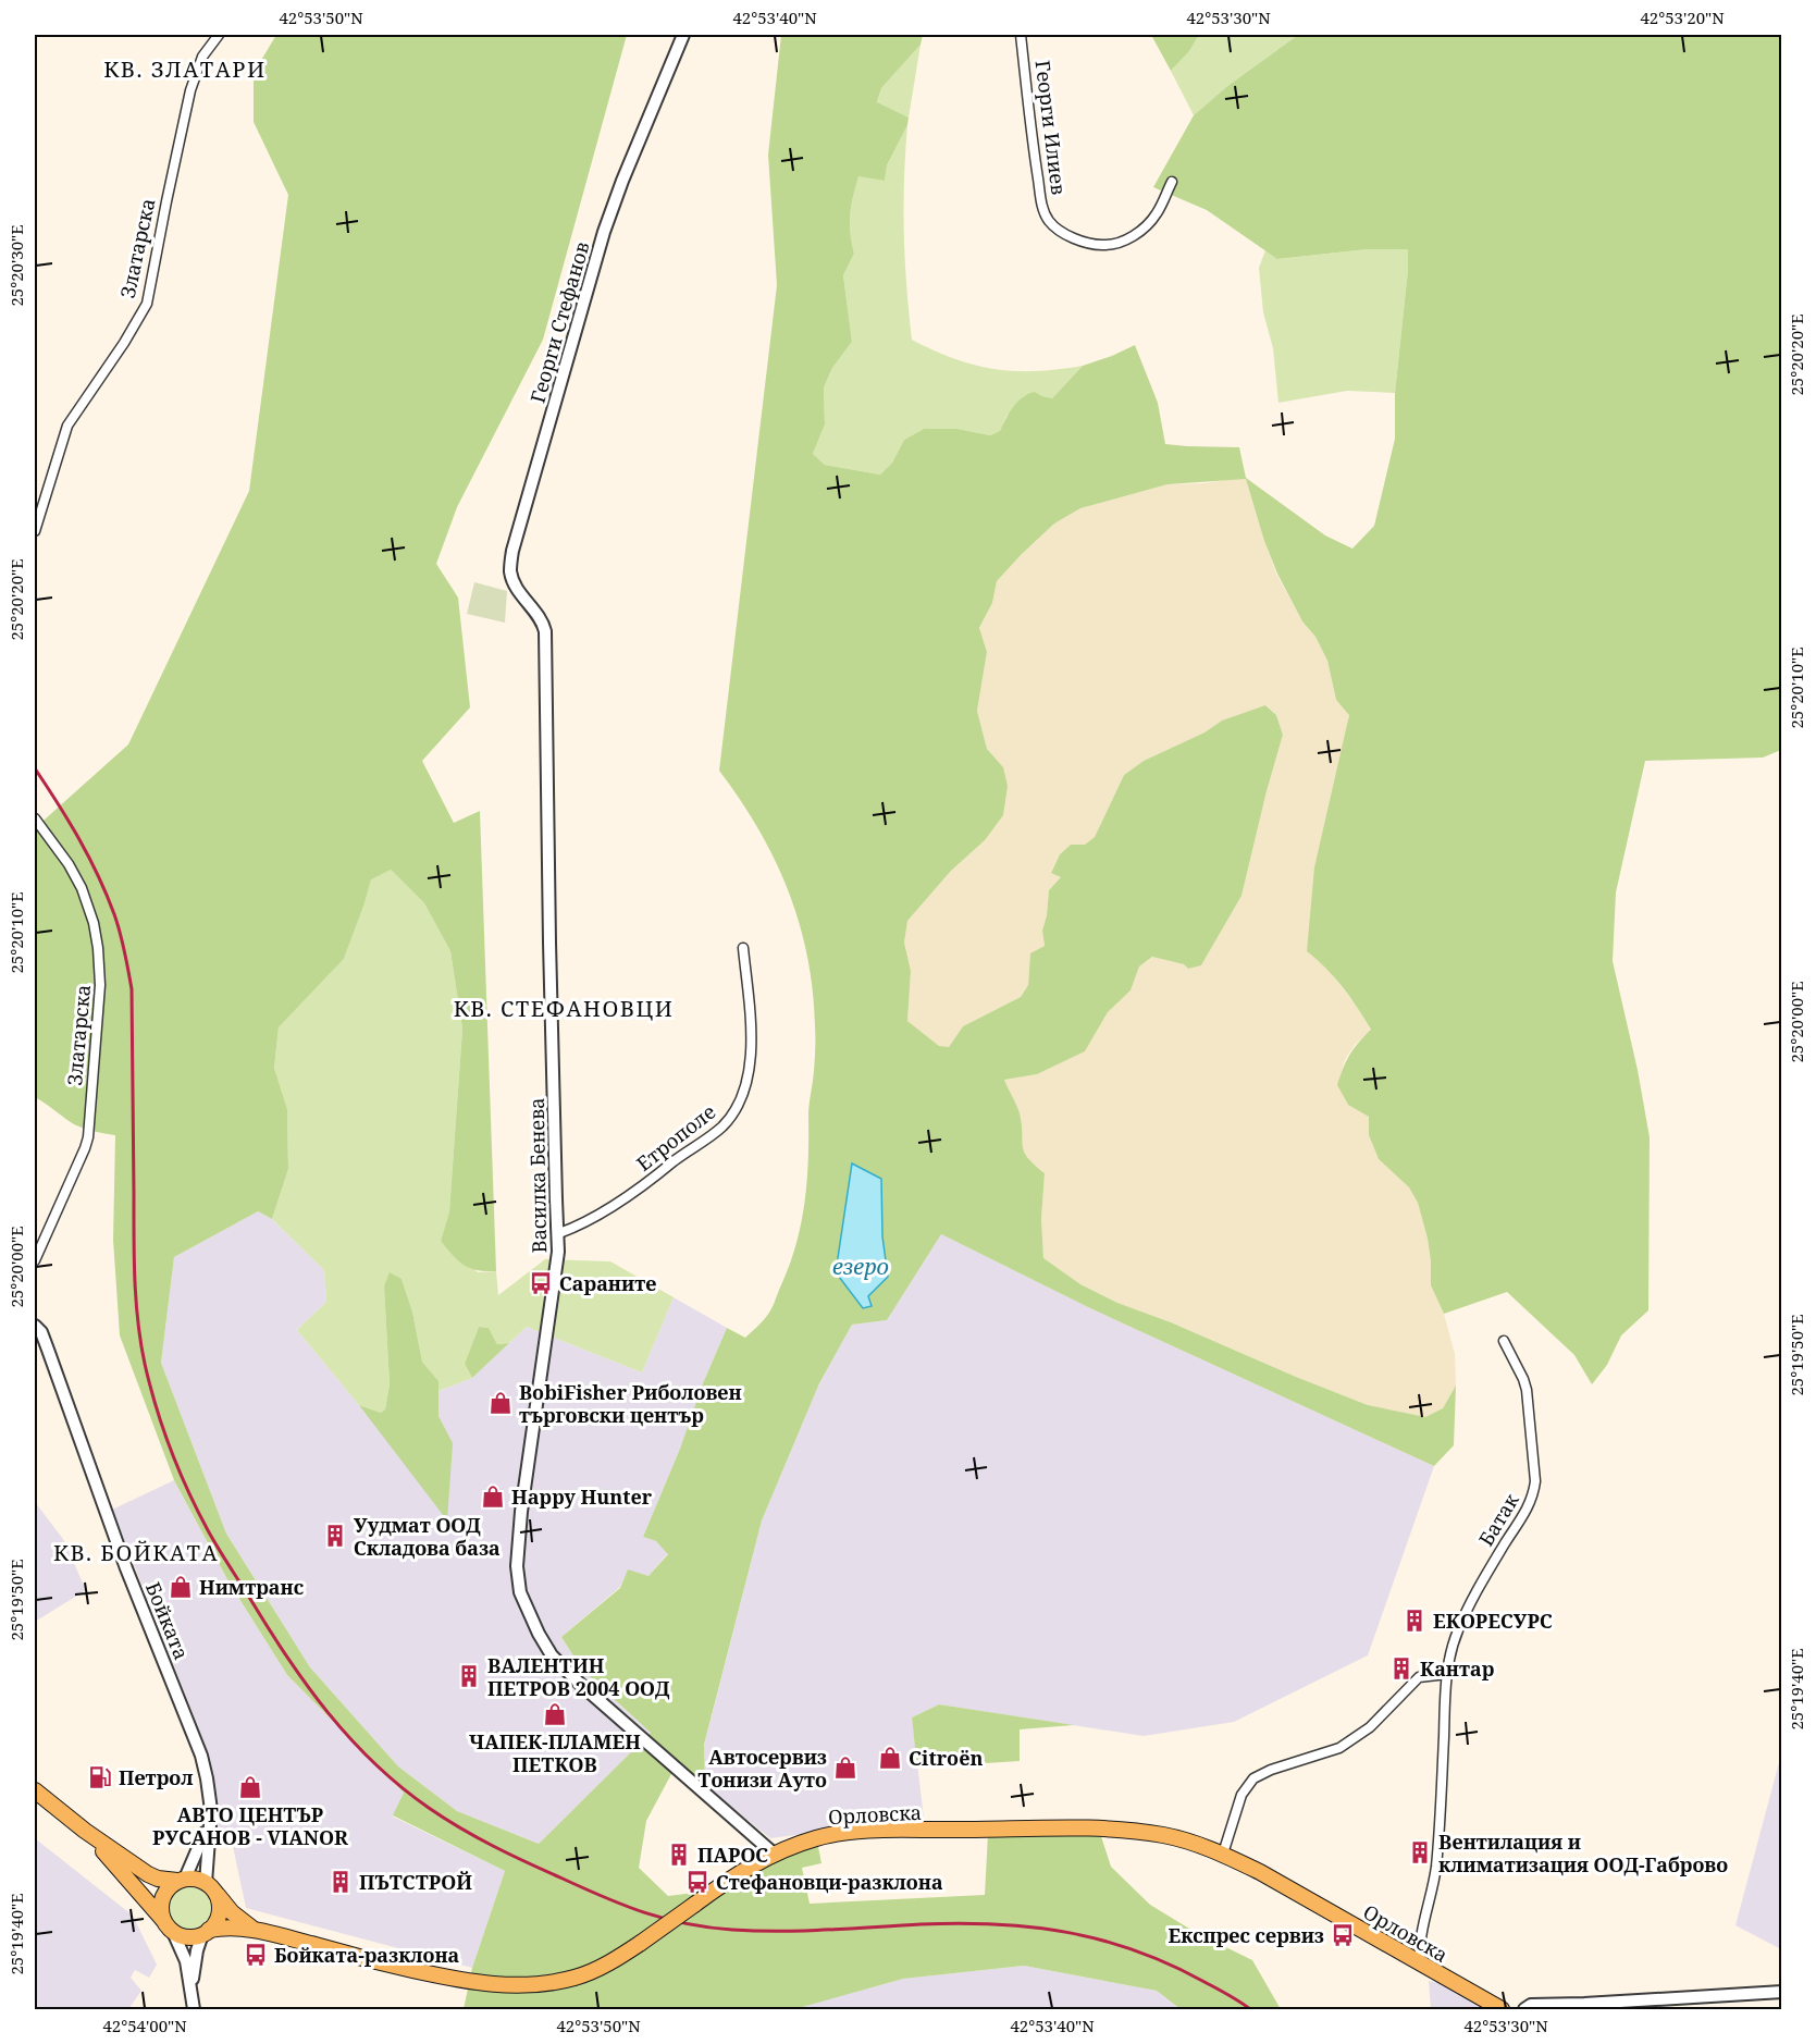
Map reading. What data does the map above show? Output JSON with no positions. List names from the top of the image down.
{
  "streets": {
    "main road": ["Орловска"],
    "street": [
      "Георги Илиев",
      "Златарска",
      "Георги Стефанов",
      "Етрополе",
      "Василка Бенева",
      "Батак",
      "Бойката"
    ]
  },
  "crossings": [
    ["Георги Стефанов", "Василка Бенева"],
    ["Етрополе", "Василка Бенева"],
    ["Василка Бенева", "Орловска"],
    ["Батак", "Орловска"],
    ["Бойката", "Орловска"]
  ],
  "districts": ["КВ. ЗЛАТАРИ", "КВ. СТЕФАНОВЦИ", "КВ. БОЙКАТА"],
  "water": ["езеро"],
  "places": {
    "bus stop": [
      "Сараните",
      "Стефановци-разклона",
      "Експрес сервиз",
      "Бойката-разклона"
    ],
    "shop": [
      "BobiFisher Риболовен търговски център",
      "Happy Hunter",
      "Нимтранс",
      "ЧАПЕК-ПЛАМЕН ПЕТКОВ",
      "Citroën",
      "Автосервиз Тонизи Ауто",
      "АВТО ЦЕНТЪР РУСАНОВ - VIANOR"
    ],
    "building": [
      "Уудмат ООД Складова база",
      "ЕКОРЕСУРС",
      "Кантар",
      "ВАЛЕНТИН ПЕТРОВ 2004 ООД",
      "Вентилация и климатизация ООД-Габрово",
      "ПАРОС",
      "ПЪТСТРОЙ"
    ],
    "fuel station": ["Петрол"]
  },
  "coordinates": [
    "42°53'50\"N",
    "42°53'40\"N",
    "42°53'30\"N",
    "42°53'20\"N",
    "25°20'30\"E",
    "25°20'20\"E",
    "25°20'10\"E",
    "25°20'00\"E",
    "25°19'50\"E",
    "25°19'40\"E",
    "42°54'00\"N"
  ]
}
